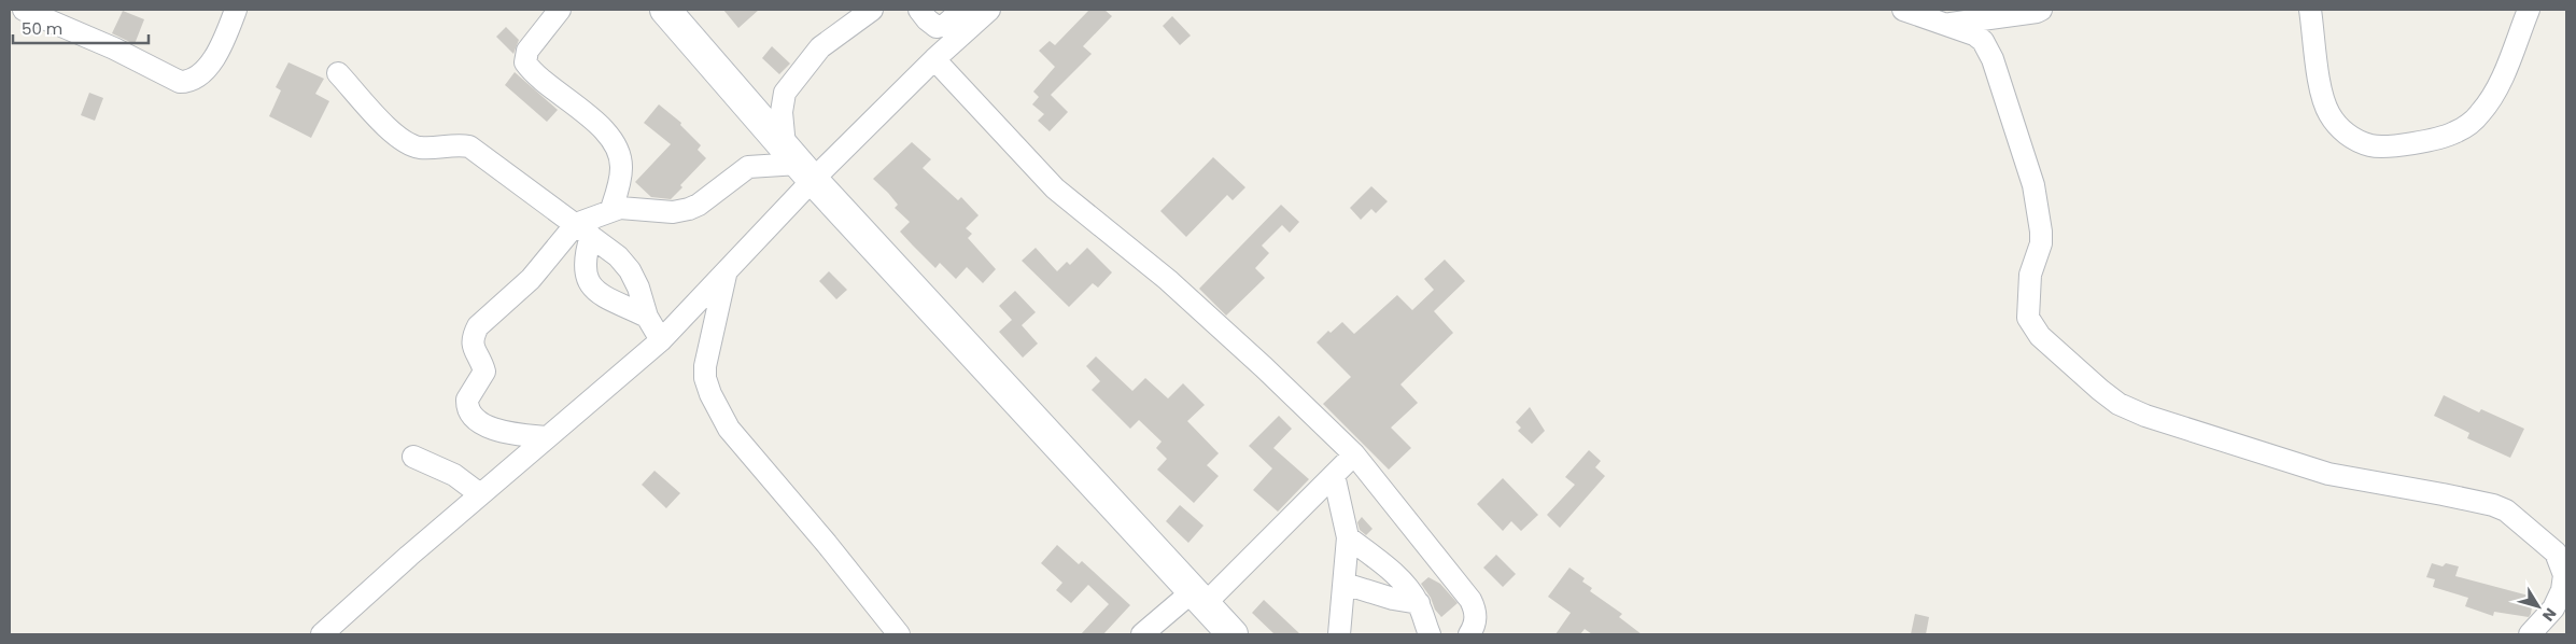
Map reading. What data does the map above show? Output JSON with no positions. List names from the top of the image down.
{
  "scale_bar": "50 m",
  "north": "bottom right"
}
